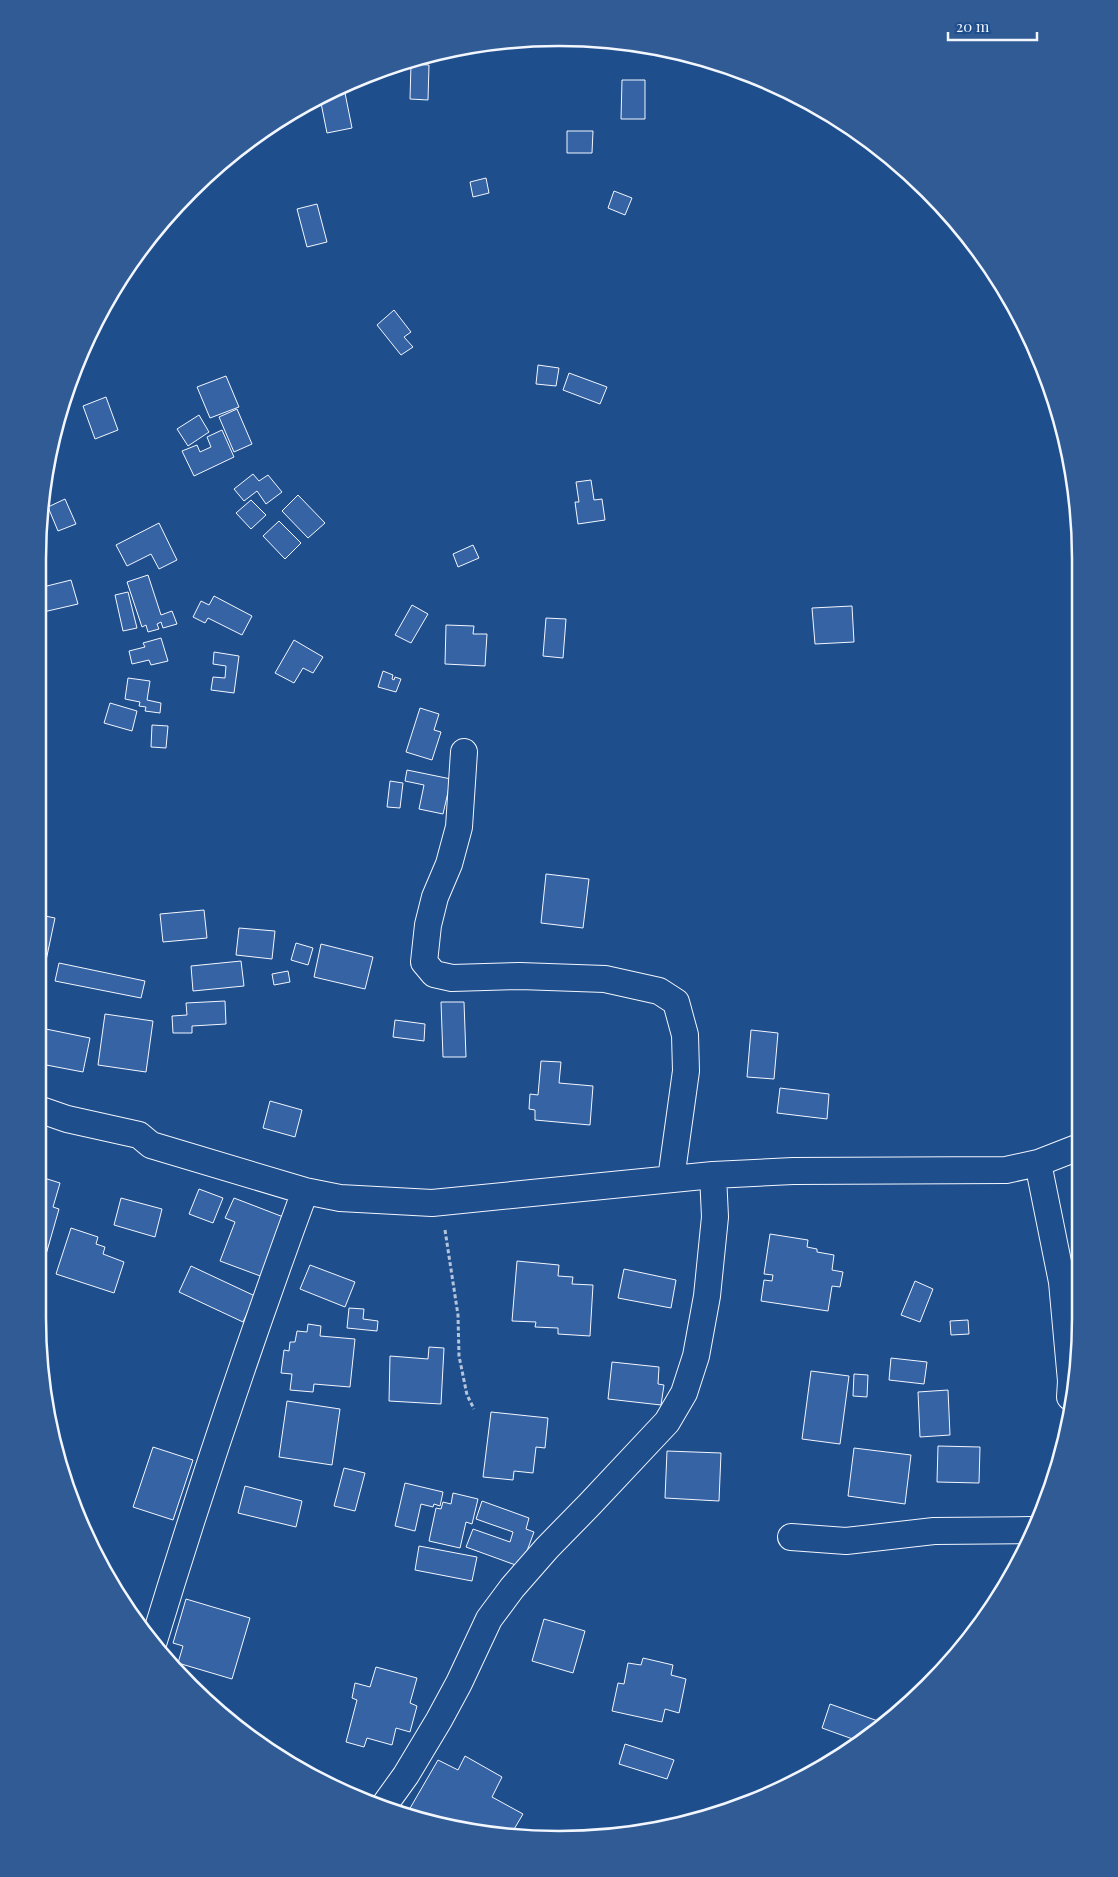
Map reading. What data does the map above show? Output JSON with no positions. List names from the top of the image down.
{
  "scale_bar": "20 m"
}
